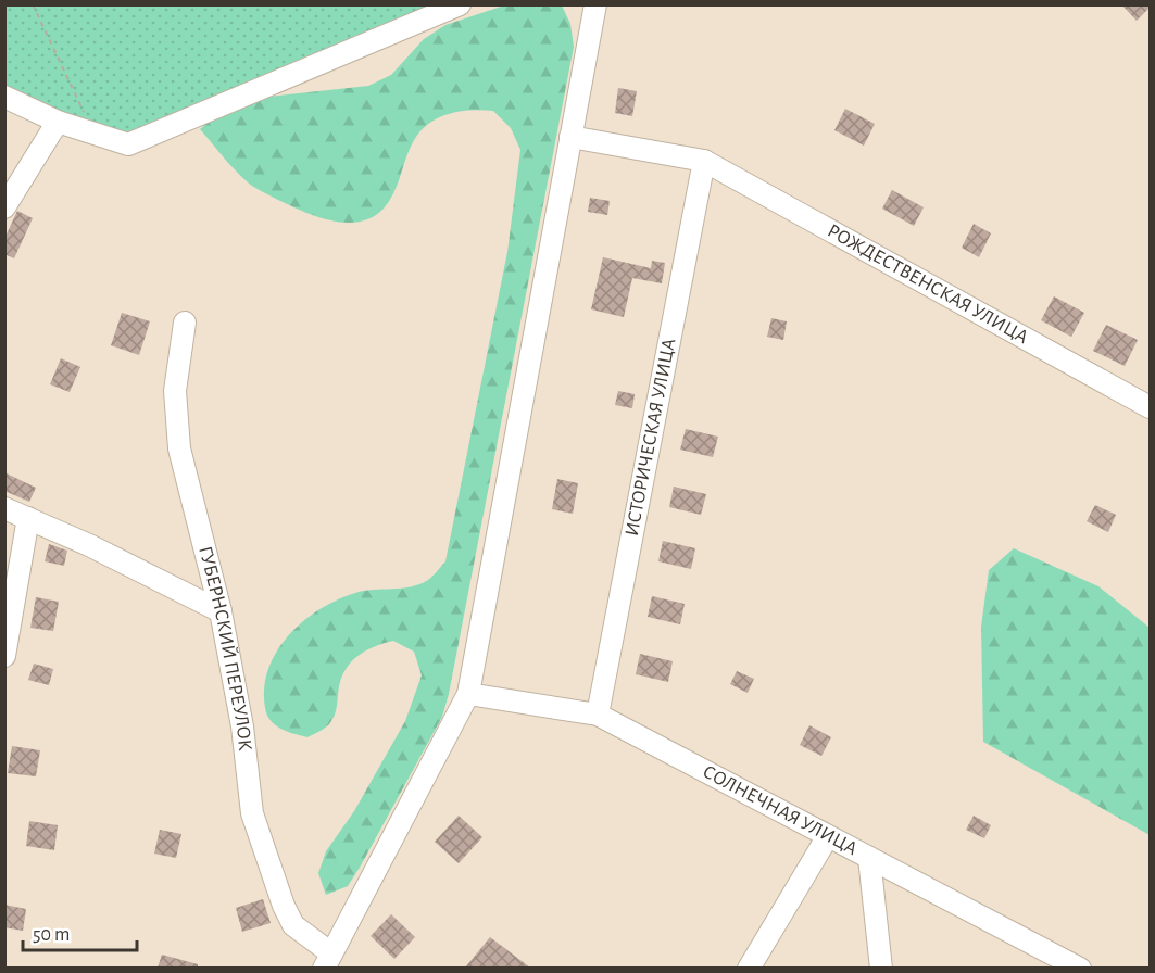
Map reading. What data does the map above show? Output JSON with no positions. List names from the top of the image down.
{
  "streets": {
    "street": [
      "РОЖДЕСТВЕНСКАЯ УЛИЦА",
      "ИСТОРИЧЕСКАЯ УЛИЦА",
      "ГУБЕРНСКИЙ ПЕРЕУЛОК",
      "СОЛНЕЧНАЯ УЛИЦА"
    ]
  },
  "crossings": [
    ["РОЖДЕСТВЕНСКАЯ УЛИЦА", "ИСТОРИЧЕСКАЯ УЛИЦА"],
    ["ИСТОРИЧЕСКАЯ УЛИЦА", "СОЛНЕЧНАЯ УЛИЦА"]
  ],
  "scale_bar": "50 m"
}
